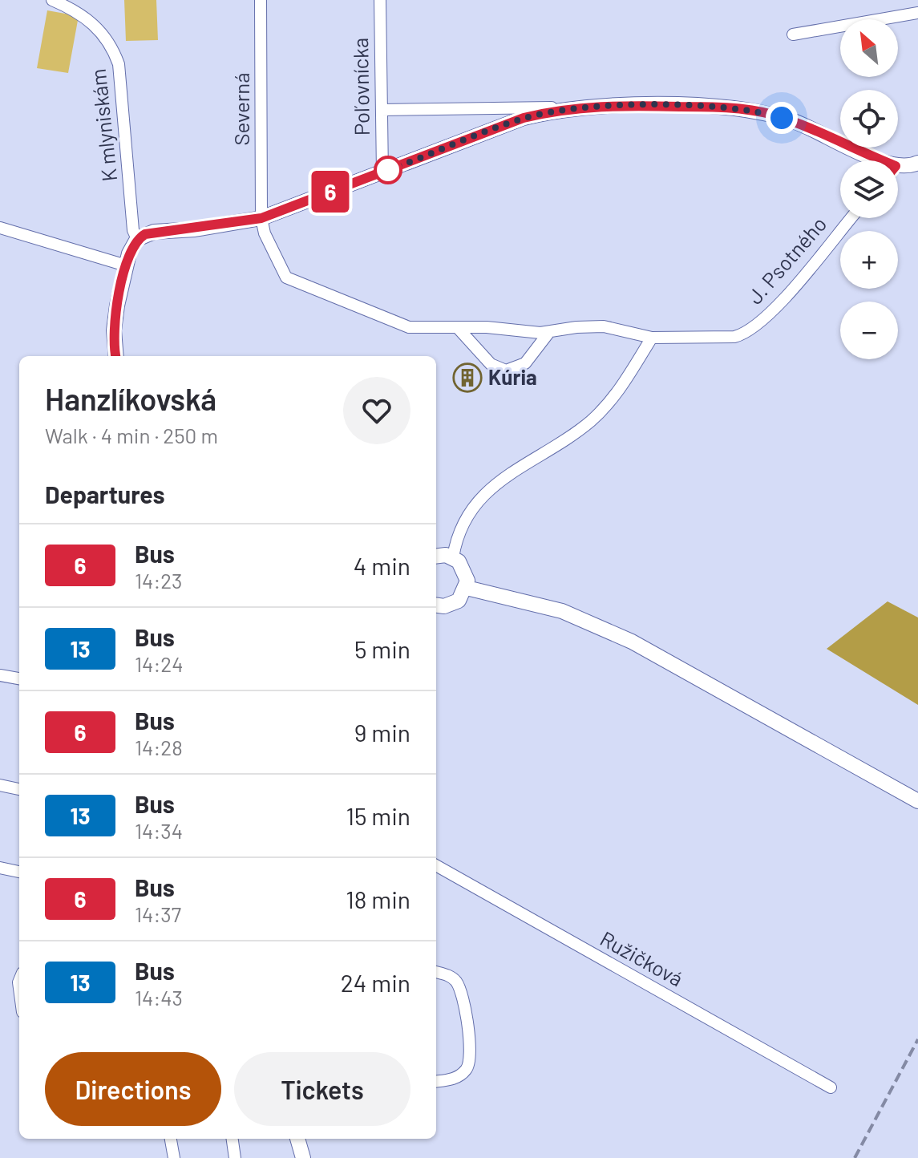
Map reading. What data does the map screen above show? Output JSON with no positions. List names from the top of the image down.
{
  "streets": {
    "street": [
      "Poľovnícka",
      "Severná",
      "K mlyniskám",
      "J. Psotného",
      "Ružičková"
    ]
  },
  "crossings": [
    ["Severná", "J. Psotného"]
  ],
  "places": {
    "building": ["Kúria"]
  },
  "lines": ["bus line 6"],
  "north": "top left",
  "page": {
    "on_map": "6",
    "map_buttons": ["+", "−"],
    "heading": [
      ["Hanzlíkovská", "Walk · 4 min · 250 m"],
      "Departures"
    ],
    "list": [
      {
        "mark": "6",
        "name": "Bus",
        "note": "14:23",
        "value": "4 min"
      },
      {
        "mark": "13",
        "name": "Bus",
        "note": "14:24",
        "value": "5 min"
      },
      {
        "mark": "6",
        "name": "Bus",
        "note": "14:28",
        "value": "9 min"
      },
      {
        "mark": "13",
        "name": "Bus",
        "note": "14:34",
        "value": "15 min"
      },
      {
        "mark": "6",
        "name": "Bus",
        "note": "14:37",
        "value": "18 min"
      },
      {
        "mark": "13",
        "name": "Bus",
        "note": "14:43",
        "value": "24 min"
      }
    ],
    "buttons": ["Directions", "Tickets"]
  }
}
